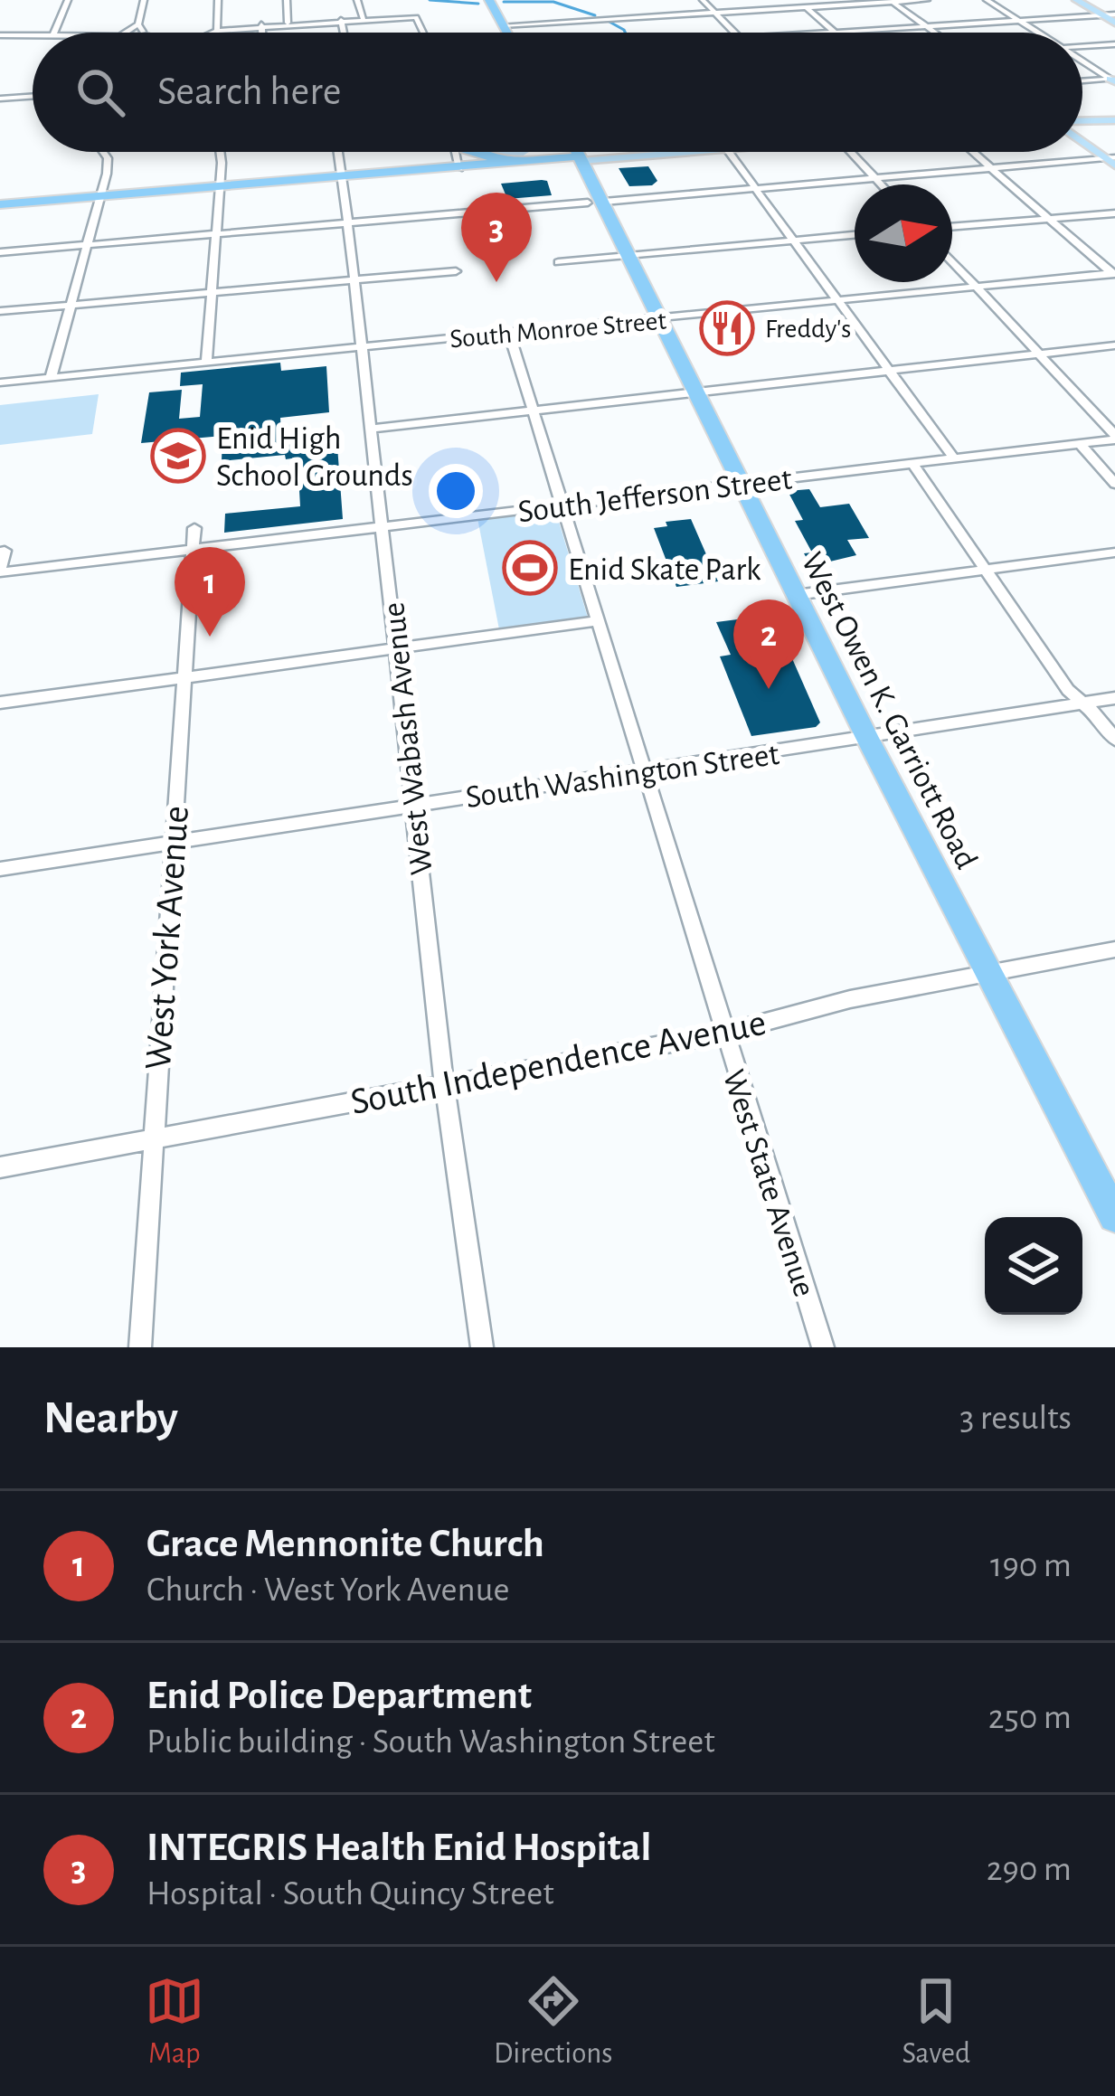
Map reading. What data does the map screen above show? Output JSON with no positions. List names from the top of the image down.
{
  "streets": {
    "highway": ["West Owen K. Garriott Road"],
    "street": [
      "South Monroe Street",
      "South Jefferson Street",
      "West Wabash Avenue",
      "South Washington Street",
      "West York Avenue",
      "South Independence Avenue",
      "West State Avenue"
    ]
  },
  "crossings": [
    ["South Monroe Street", "West Owen K. Garriott Road"],
    ["South Monroe Street", "West Wabash Avenue"],
    ["South Monroe Street", "West State Avenue"],
    ["South Jefferson Street", "West Owen K. Garriott Road"],
    ["South Jefferson Street", "West Wabash Avenue"],
    ["South Jefferson Street", "West York Avenue"],
    ["South Jefferson Street", "West State Avenue"],
    ["West Owen K. Garriott Road", "South Washington Street"],
    ["West Owen K. Garriott Road", "South Independence Avenue"],
    ["West Wabash Avenue", "South Washington Street"],
    ["West Wabash Avenue", "South Independence Avenue"],
    ["South Washington Street", "West York Avenue"],
    ["South Washington Street", "West State Avenue"],
    ["West York Avenue", "South Independence Avenue"],
    ["South Independence Avenue", "West State Avenue"]
  ],
  "places": {
    "restaurant": ["Freddy's"],
    "school or university": ["Enid High School Grounds"],
    "sports": ["Enid Skate Park"]
  },
  "north": "right",
  "page": {
    "search": "Search here",
    "pins": ["3", "1", "2"],
    "heading": ["Nearby", "3 results"],
    "list": [
      {
        "mark": "1",
        "name": "Grace Mennonite Church",
        "note": "Church · West York Avenue",
        "value": "190 m"
      },
      {
        "mark": "2",
        "name": "Enid Police Department",
        "note": "Public building · South Washington Street",
        "value": "250 m"
      },
      {
        "mark": "3",
        "name": "INTEGRIS Health Enid Hospital",
        "note": "Hospital · South Quincy Street",
        "value": "290 m"
      }
    ],
    "nav": ["Map", "Directions", "Saved"]
  }
}
